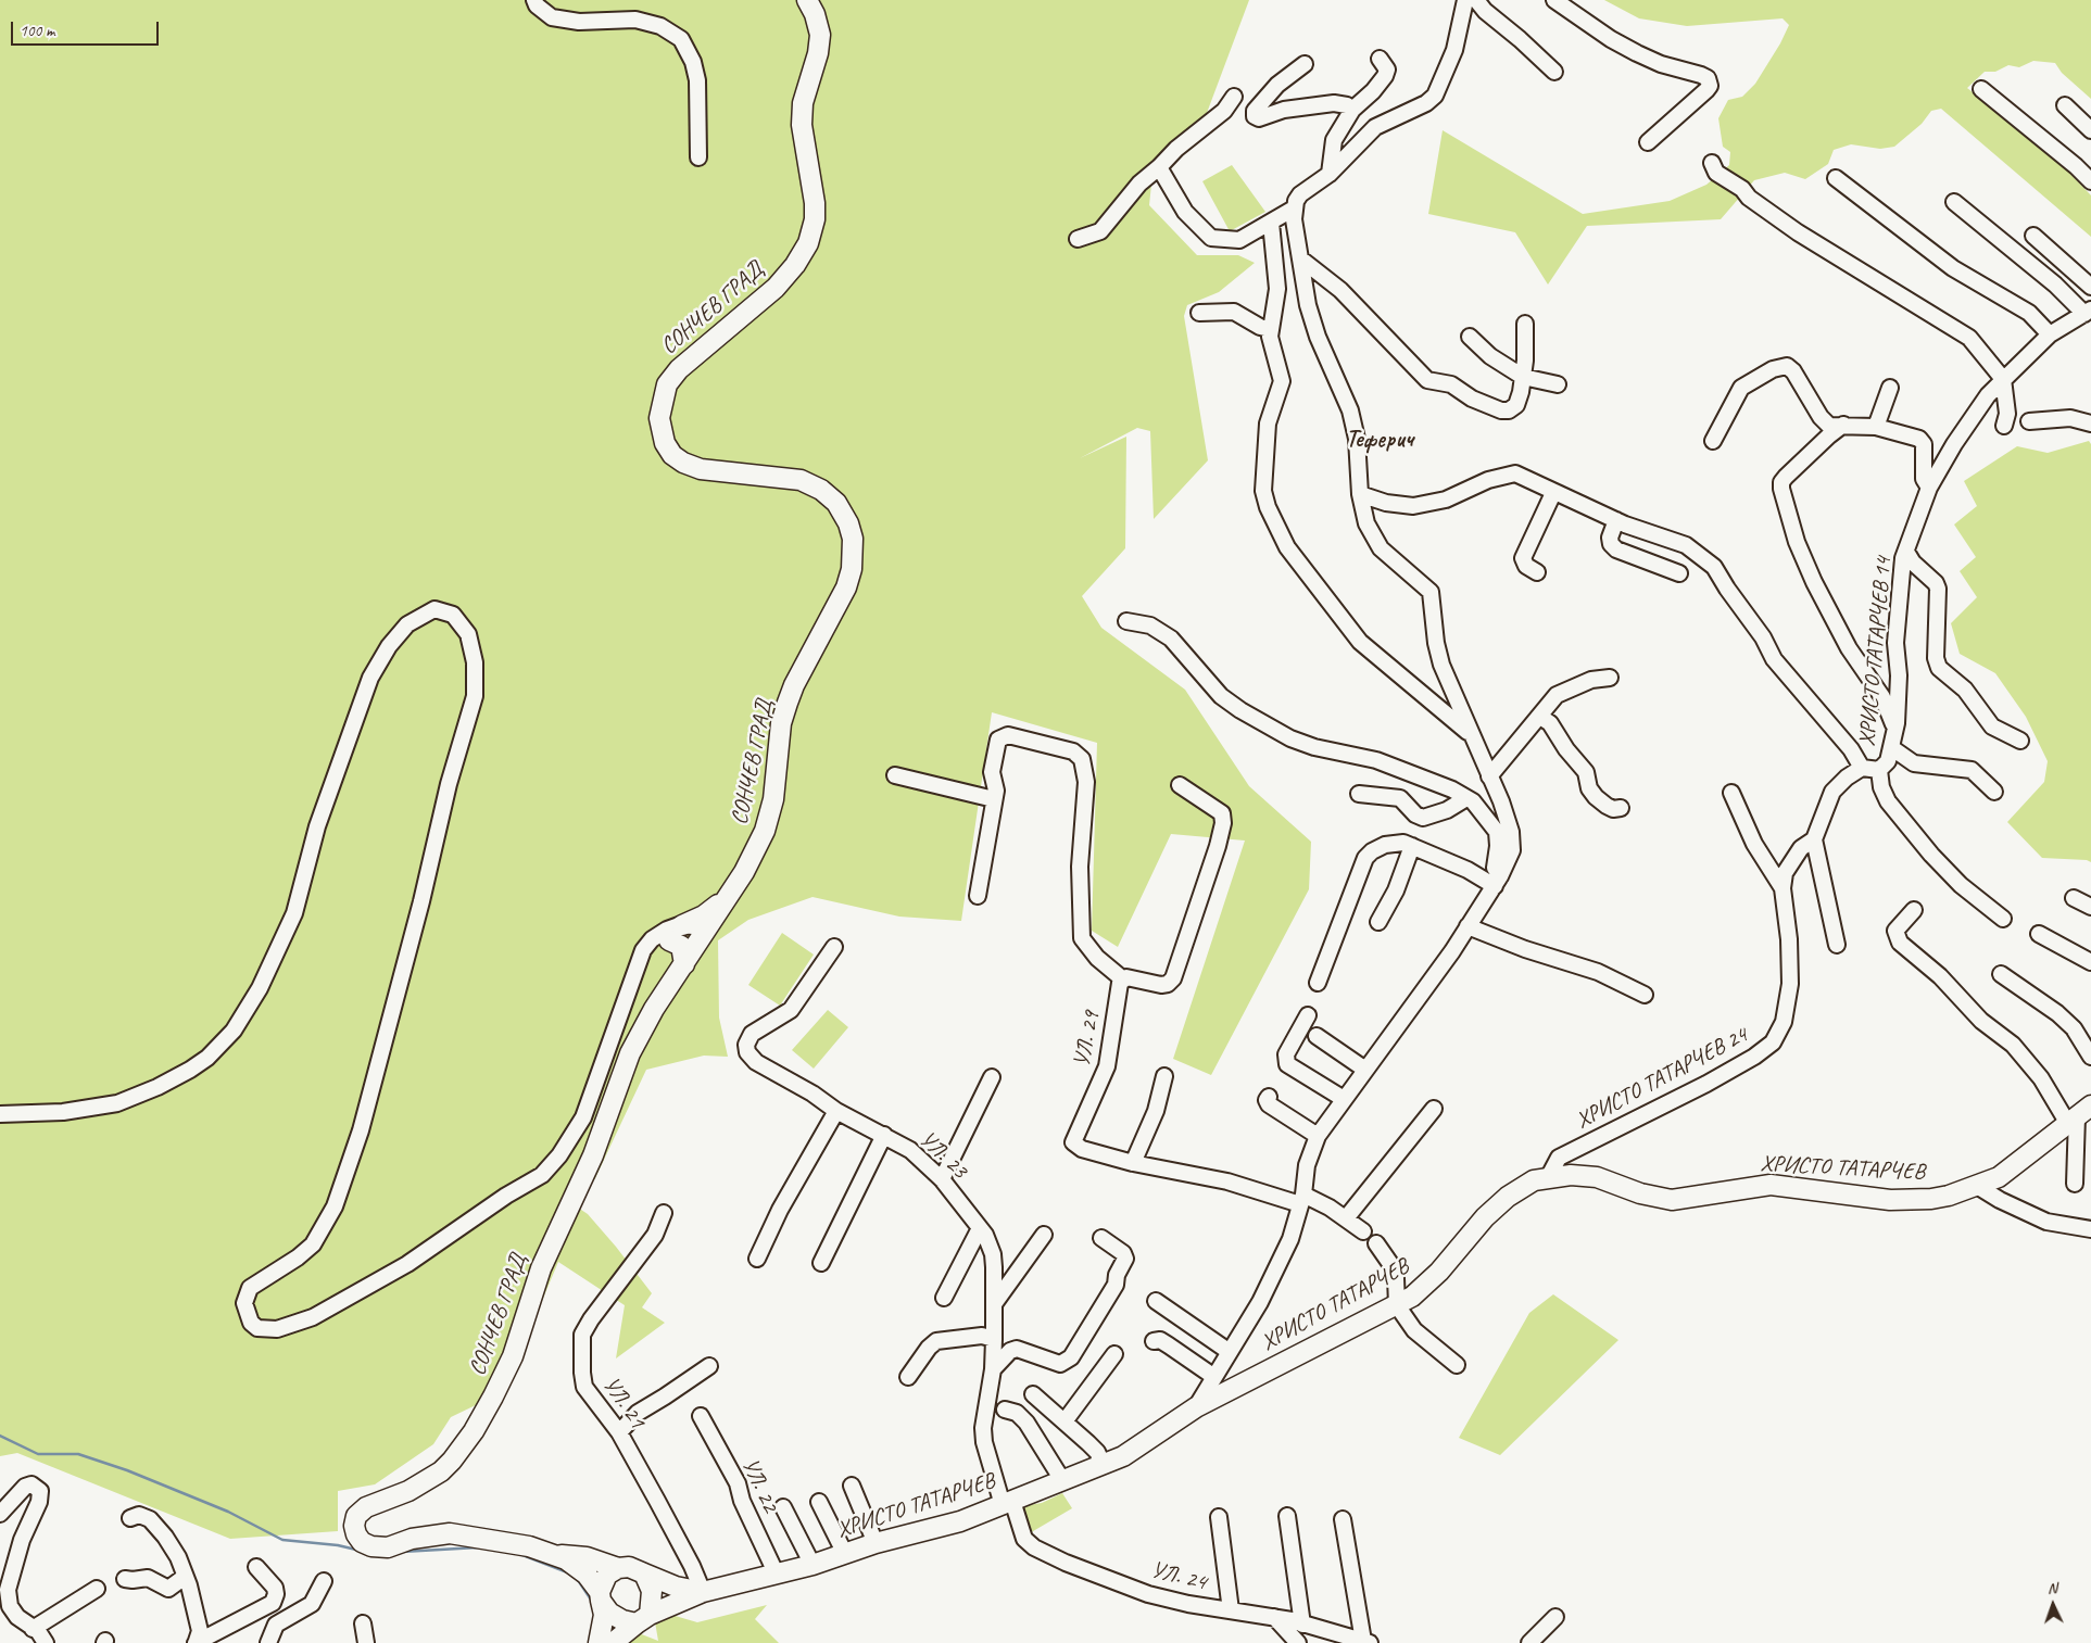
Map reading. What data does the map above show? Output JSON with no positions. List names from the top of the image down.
{
  "streets": {
    "main road": ["СОНЧЕВ ГРАД", "ХРИСТО ТАТАРЧЕВ"],
    "street": [
      "ХРИСТО ТАТАРЧЕВ 14",
      "УЛ. 29",
      "ХРИСТО ТАТАРЧЕВ 24",
      "УЛ. 23",
      "УЛ. 21",
      "УЛ. 22",
      "УЛ. 24"
    ]
  },
  "crossings": [
    ["ХРИСТО ТАТАРЧЕВ 24", "ХРИСТО ТАТАРЧЕВ"],
    ["УЛ. 23", "ХРИСТО ТАТАРЧЕВ"],
    ["УЛ. 23", "УЛ. 24"],
    ["ХРИСТО ТАТАРЧЕВ", "УЛ. 21"],
    ["ХРИСТО ТАТАРЧЕВ", "УЛ. 22"],
    ["ХРИСТО ТАТАРЧЕВ", "УЛ. 24"]
  ],
  "districts": ["Теферич"],
  "scale_bar": "100 m",
  "north": "top"
}
